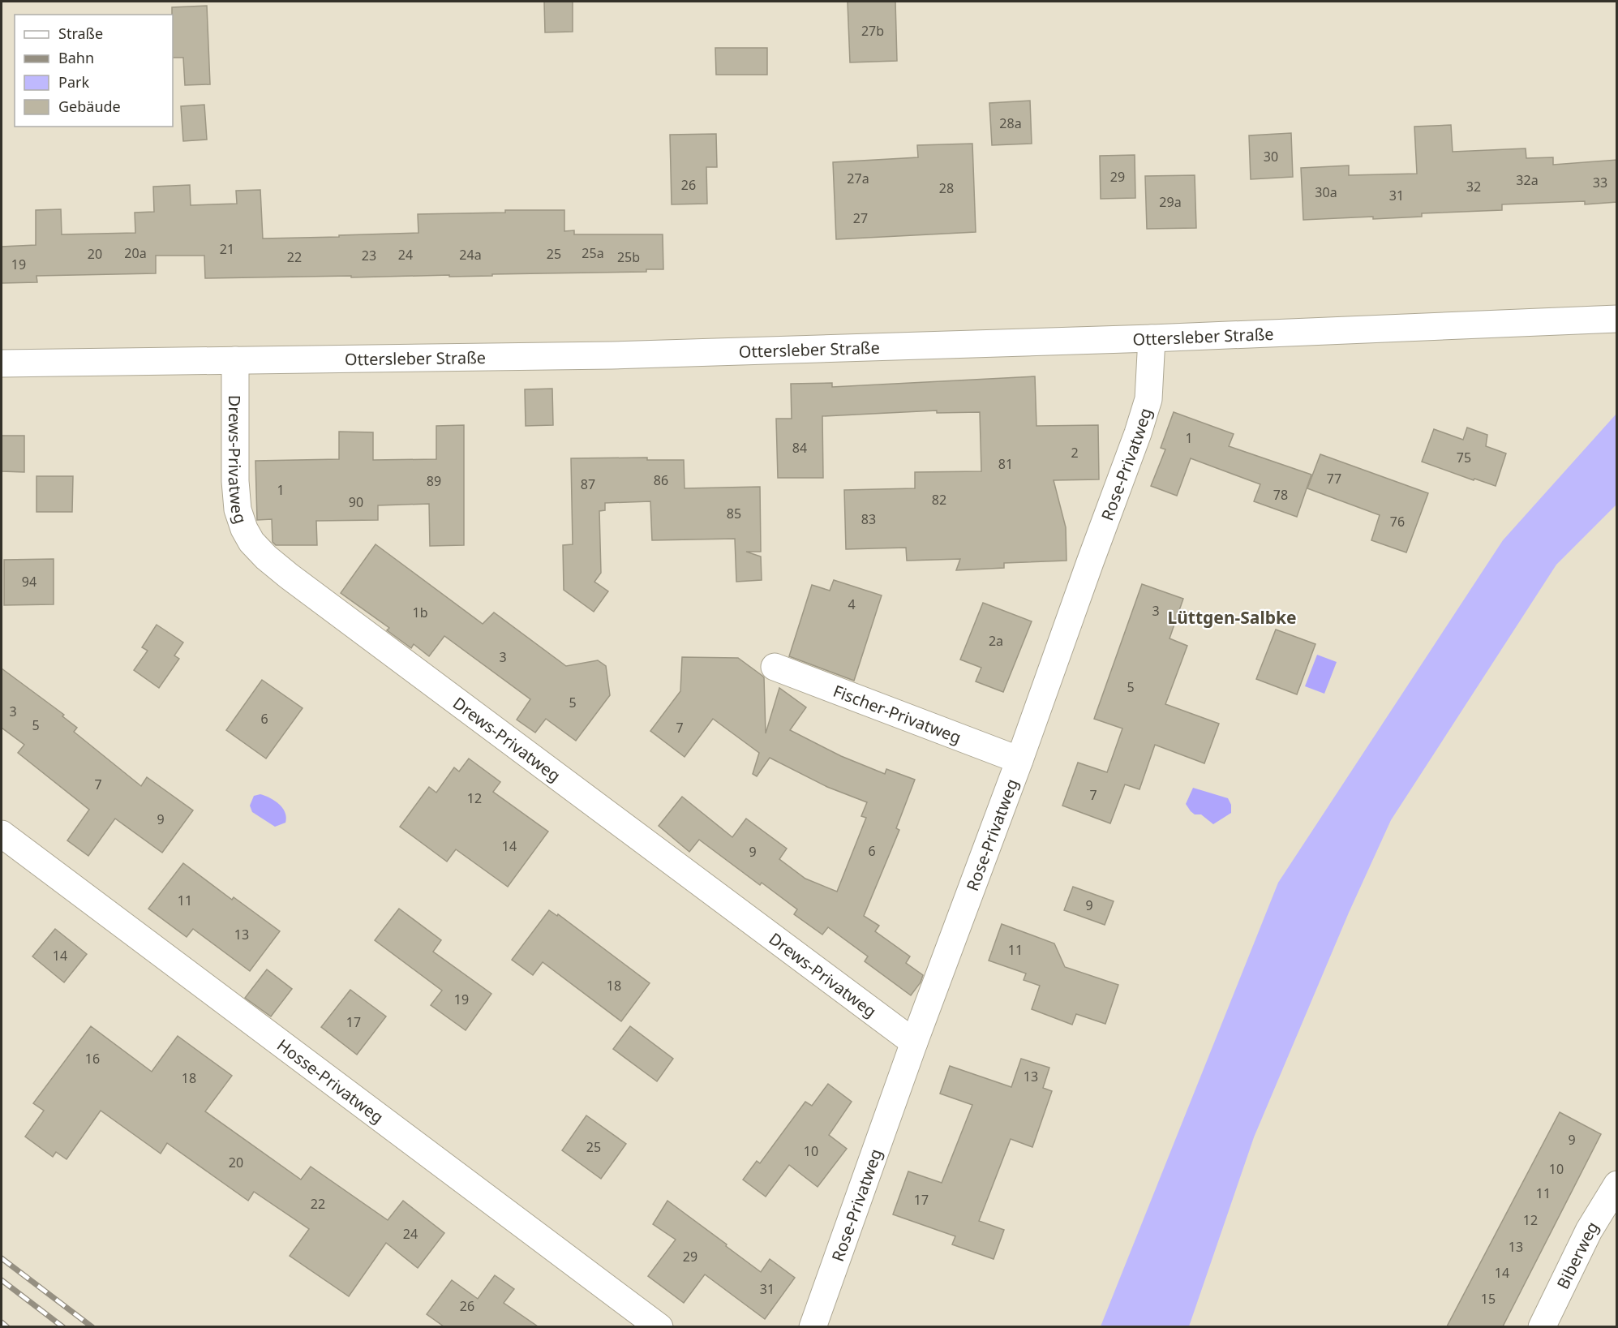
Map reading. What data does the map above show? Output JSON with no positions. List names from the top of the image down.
{
  "streets": {
    "street": [
      "Ottersleber Straße",
      "Drews-Privatweg",
      "Rose-Privatweg",
      "Fischer-Privatweg",
      "Hosse-Privatweg",
      "Biberweg"
    ]
  },
  "crossings": [
    ["Ottersleber Straße", "Drews-Privatweg"],
    ["Ottersleber Straße", "Rose-Privatweg"],
    ["Drews-Privatweg", "Rose-Privatweg"],
    ["Rose-Privatweg", "Fischer-Privatweg"]
  ],
  "districts": ["Lüttgen-Salbke"],
  "house_numbers": [
    "27b",
    "28a",
    "30",
    "29",
    "27a",
    "32a",
    "33",
    "26",
    "32",
    "28",
    "30a",
    "31",
    "29a",
    "27",
    "21",
    "20a",
    "25a",
    "20",
    "25",
    "24",
    "24a",
    "23",
    "22",
    "25b",
    "19",
    "1",
    "84",
    "2",
    "75",
    "81",
    "77",
    "86",
    "89",
    "87",
    "1",
    "78",
    "82",
    "90",
    "85",
    "83",
    "76",
    "94",
    "4",
    "3",
    "1b",
    "2a",
    "3",
    "5",
    "5",
    "3",
    "6",
    "5",
    "7",
    "7",
    "7",
    "12",
    "9",
    "14",
    "6",
    "9",
    "11",
    "9",
    "13",
    "11",
    "14",
    "18",
    "19",
    "17",
    "16",
    "13",
    "18",
    "9",
    "25",
    "10",
    "20",
    "10",
    "11",
    "17",
    "22",
    "12",
    "24",
    "13",
    "29",
    "14",
    "31",
    "15",
    "26"
  ],
  "legend": [
    "Straße",
    "Bahn",
    "Park",
    "Gebäude"
  ]
}
